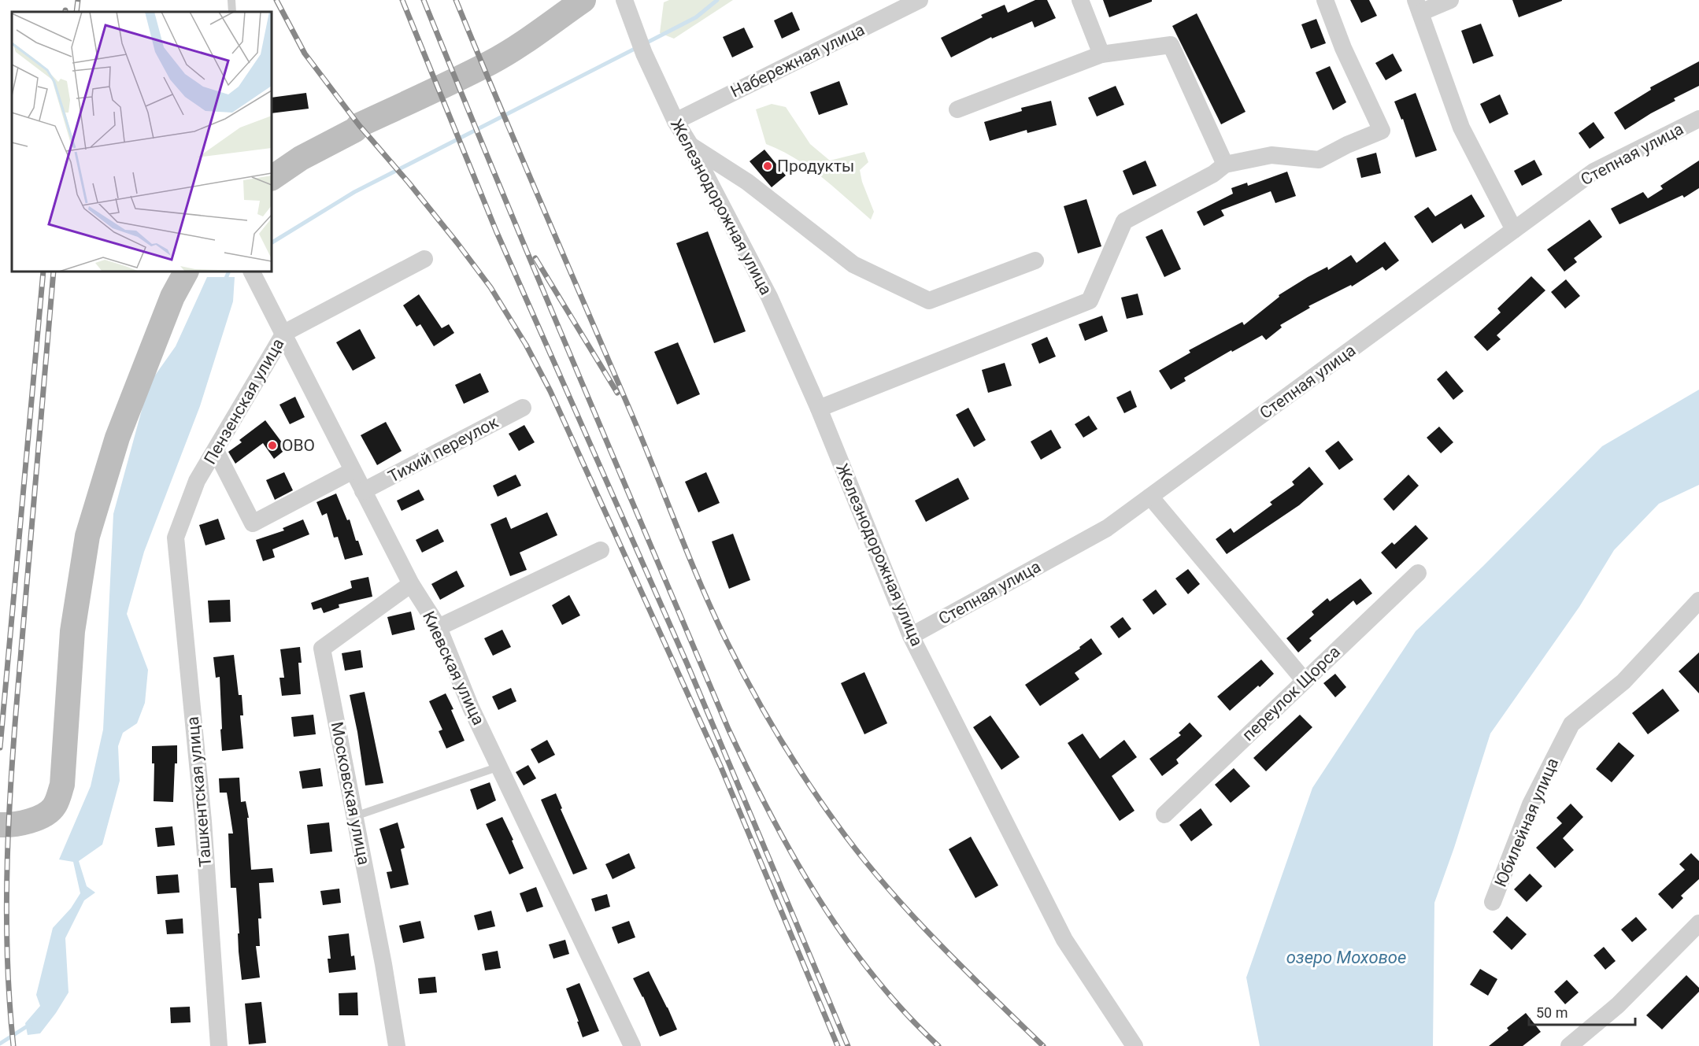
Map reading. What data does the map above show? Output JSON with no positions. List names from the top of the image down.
{
  "streets": {
    "street": [
      "Набережная улица",
      "Степная улица",
      "Железнодорожная улица",
      "Пензенская улица",
      "Тихий переулок",
      "Киевская улица",
      "переулок Щорса",
      "Ташкентская улица",
      "Московская улица",
      "Юбилейная улица"
    ]
  },
  "crossings": [
    ["Набережная улица", "Железнодорожная улица"],
    ["Степная улица", "Железнодорожная улица"],
    ["Пензенская улица", "Киевская улица"],
    ["Пензенская улица", "Ташкентская улица"],
    ["Тихий переулок", "Киевская улица"],
    ["Киевская улица", "Московская улица"]
  ],
  "water": ["озеро Моховое"],
  "places": ["Продукты", "ОВО"],
  "scale_bar": "50 m"
}
